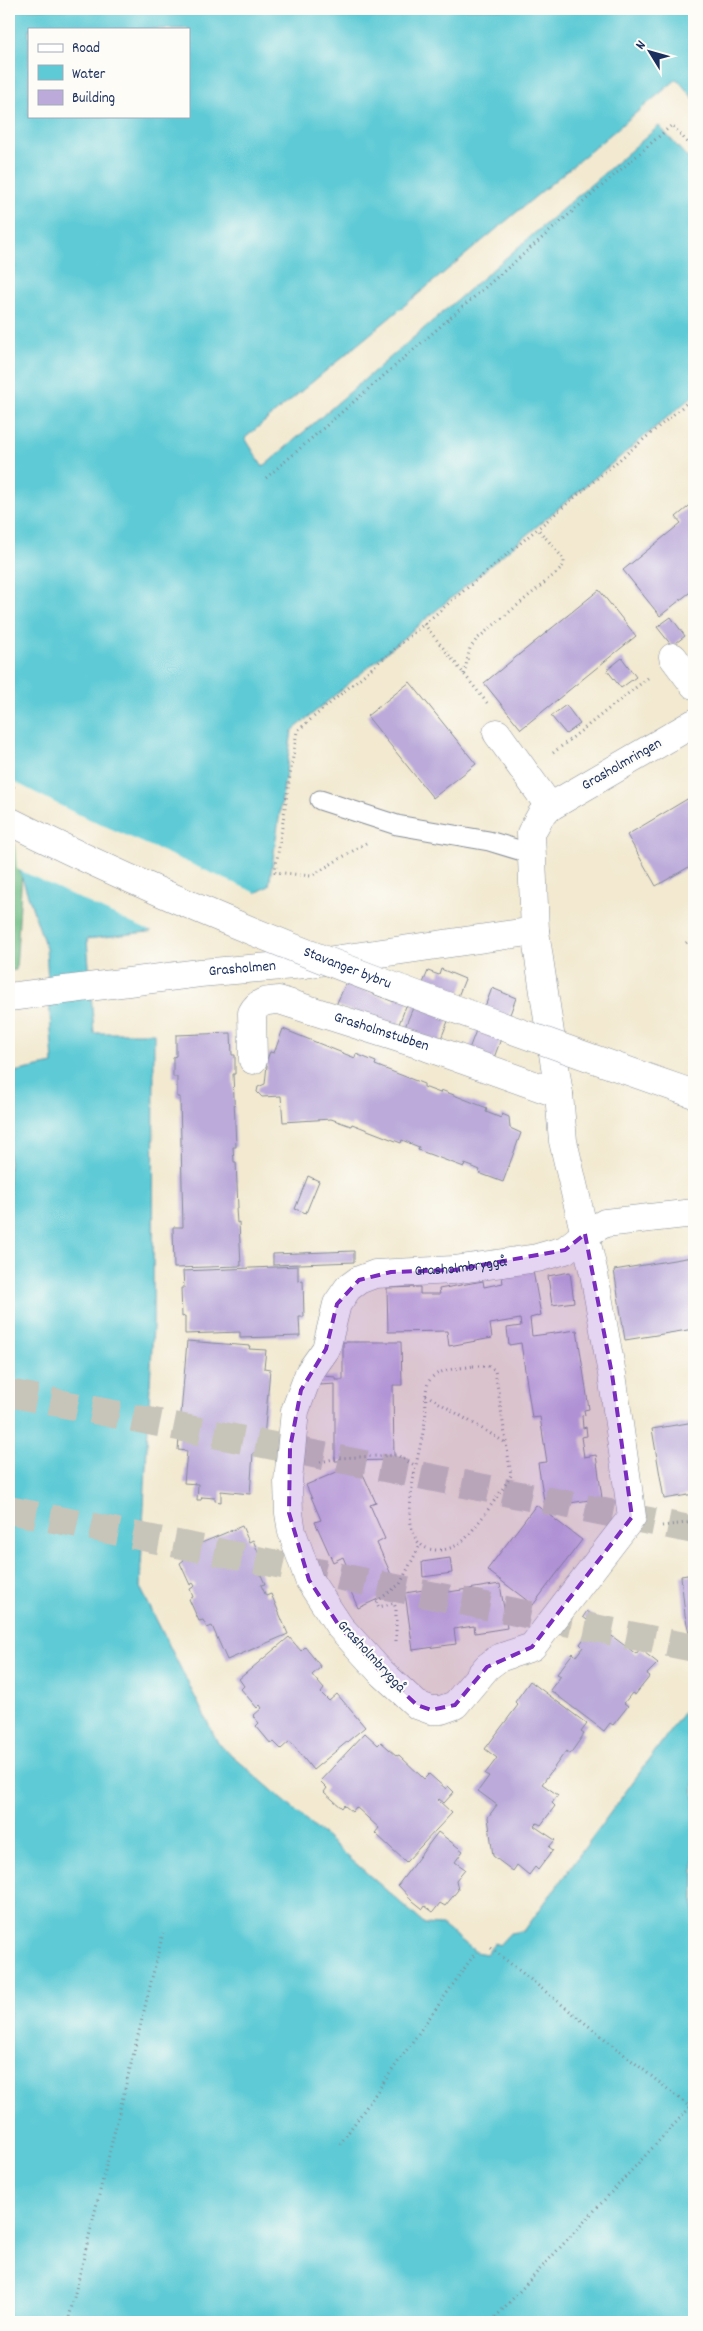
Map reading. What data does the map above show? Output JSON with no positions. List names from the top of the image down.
{
  "streets": {
    "street": [
      "Grasholmringen",
      "Grasholmen",
      "Stavanger bybru",
      "Grasholmstubben",
      "Grasholmbryggå"
    ]
  },
  "crossings": [
    ["Grasholmringen", "Grasholmen"],
    ["Grasholmringen", "Grasholmbryggå"],
    ["Grasholmen", "Grasholmbryggå"],
    ["Grasholmstubben", "Grasholmbryggå"]
  ],
  "legend": ["Road", "Water", "Building"],
  "north": "top left"
}
